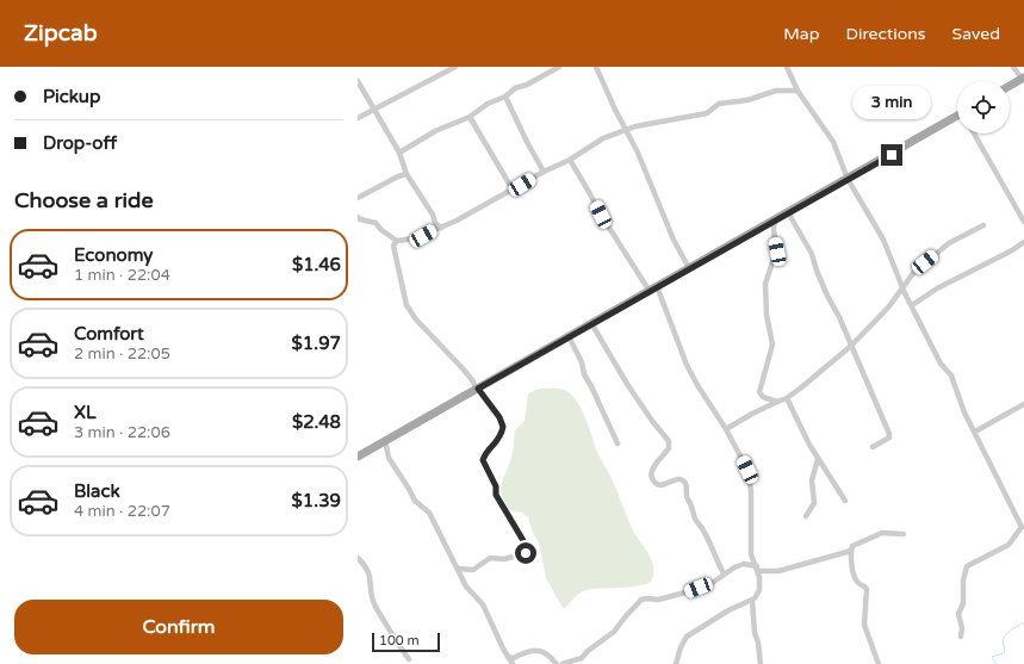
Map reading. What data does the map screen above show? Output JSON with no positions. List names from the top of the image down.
{
  "scale_bar": "100 m",
  "page": {
    "header": "Zipcab",
    "nav": ["Map", "Directions", "Saved"],
    "banner": ["Pickup", "Drop-off"],
    "bubble": "3 min",
    "heading": "Choose a ride",
    "list": [
      {
        "name": "Economy",
        "note": "1 min · 22:04",
        "value": "$1.46"
      },
      {
        "name": "Comfort",
        "note": "2 min · 22:05",
        "value": "$1.97"
      },
      {
        "name": "XL",
        "note": "3 min · 22:06",
        "value": "$2.48"
      },
      {
        "name": "Black",
        "note": "4 min · 22:07",
        "value": "$1.39"
      }
    ],
    "buttons": "Confirm",
    "scale": "100 m"
  }
}
